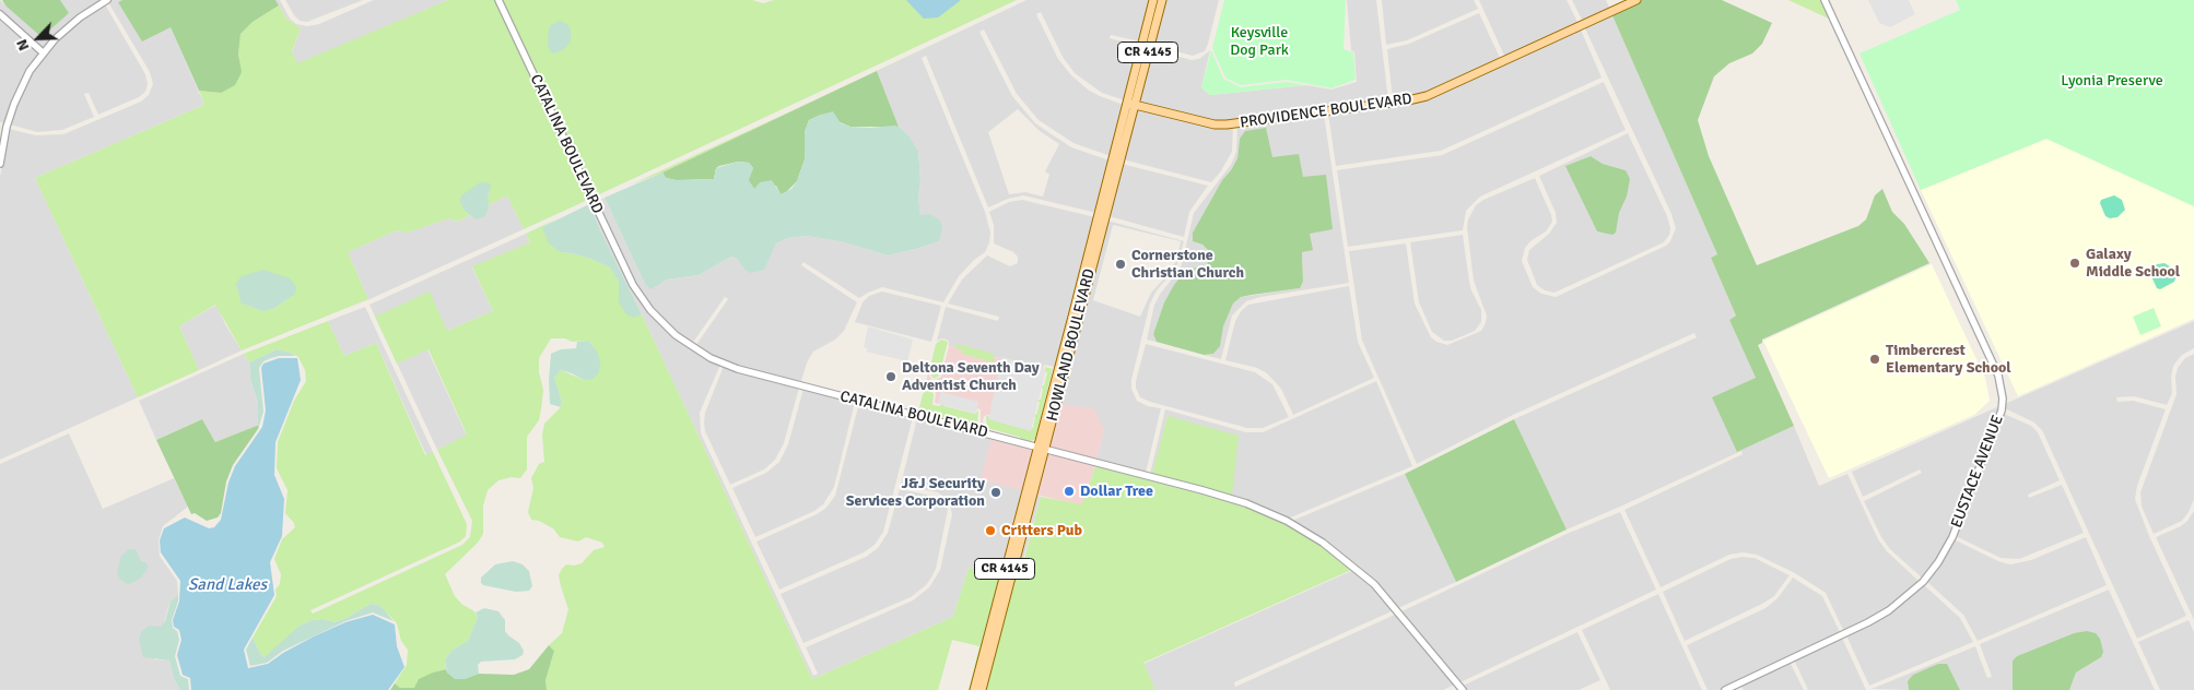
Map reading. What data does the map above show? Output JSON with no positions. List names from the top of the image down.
{
  "streets": {
    "main road": ["CR 4145", "PROVIDENCE BOULEVARD", "HOWLAND BOULEVARD"],
    "street": ["CATALINA BOULEVARD", "EUSTACE AVENUE"]
  },
  "crossings": [
    ["PROVIDENCE BOULEVARD", "HOWLAND BOULEVARD"],
    ["CATALINA BOULEVARD", "HOWLAND BOULEVARD"]
  ],
  "water": ["Sand Lakes"],
  "parks": ["Keysville Dog Park", "Lyonia Preserve"],
  "places": [
    "Galaxy Middle School",
    "Cornerstone Christian Church",
    "Timbercrest Elementary School",
    "Deltona Seventh Day Adventist Church",
    "Dollar Tree",
    "J&J Security Services Corporation",
    "Critters Pub"
  ],
  "north": "bottom left"
}
